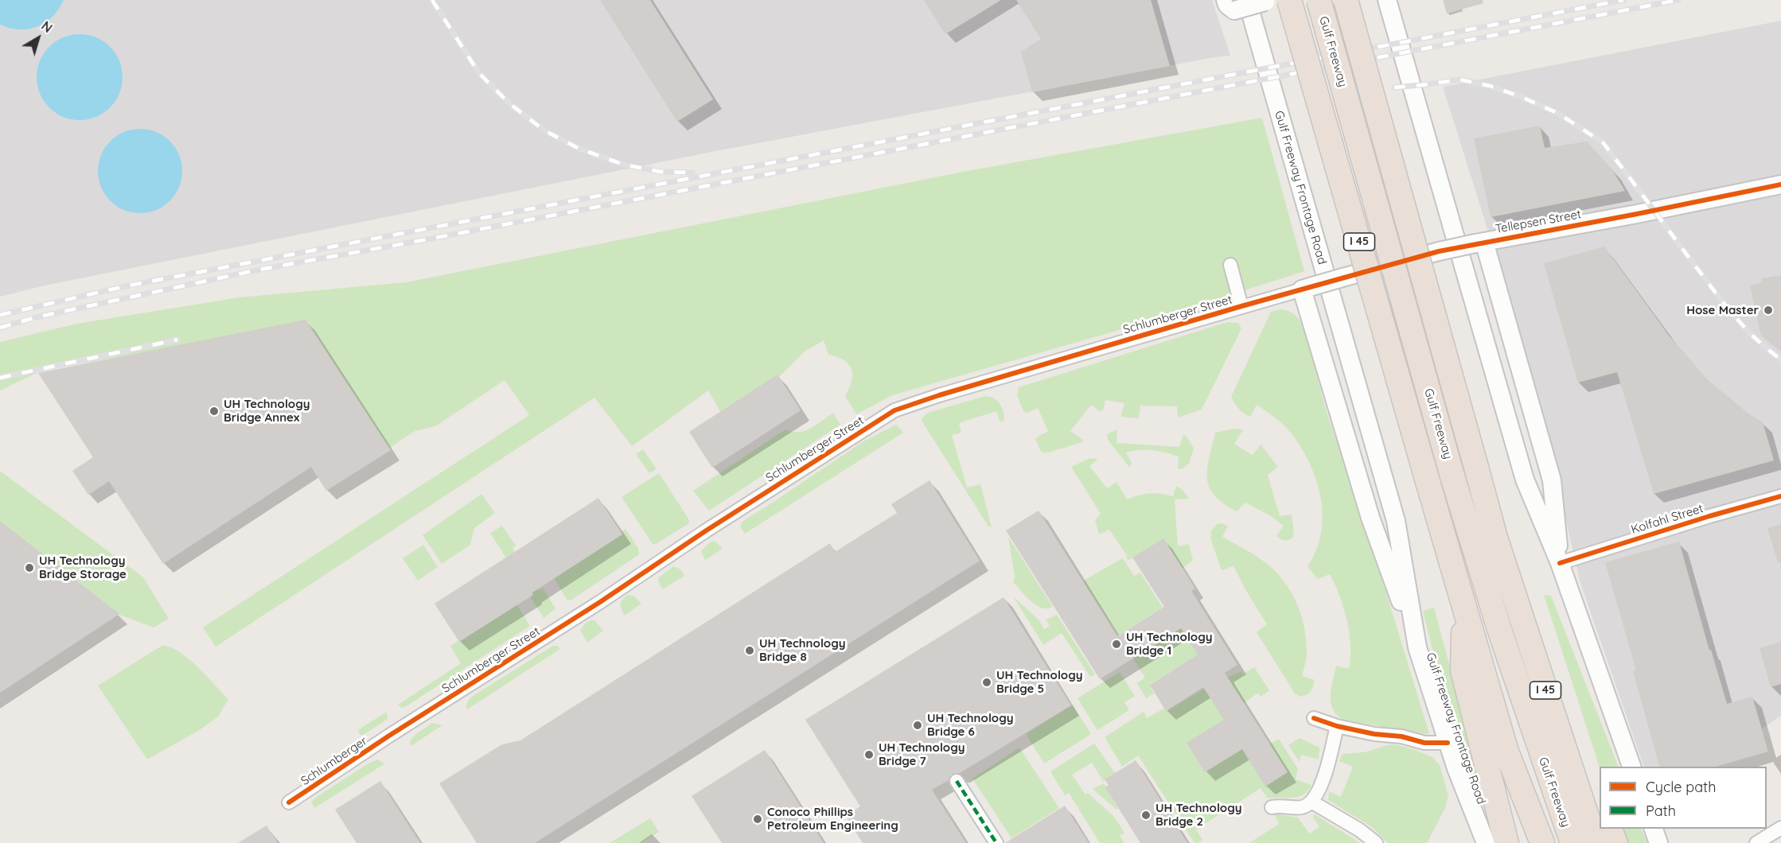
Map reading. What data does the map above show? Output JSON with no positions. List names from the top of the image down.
{
  "streets": {
    "highway": ["Gulf Freeway", "I 45"],
    "main road": ["Gulf Freeway Frontage Road", "Tellepsen Street"],
    "street": ["Schlumberger Street", "Kolfahl Street", "Schlumberger"]
  },
  "crossings": [
    ["Tellepsen Street", "Schlumberger Street"],
    ["Schlumberger Street", "Schlumberger"]
  ],
  "places": [
    "Hose Master",
    "UH Technology Bridge Annex",
    "UH Technology Bridge Storage",
    "UH Technology Bridge 1",
    "UH Technology Bridge 8",
    "UH Technology Bridge 5",
    "UH Technology Bridge 6",
    "UH Technology Bridge 7",
    "UH Technology Bridge 2",
    "Conoco Phillips Petroleum Engineering"
  ],
  "legend": ["Cycle path", "Path"],
  "north": "top right"
}
